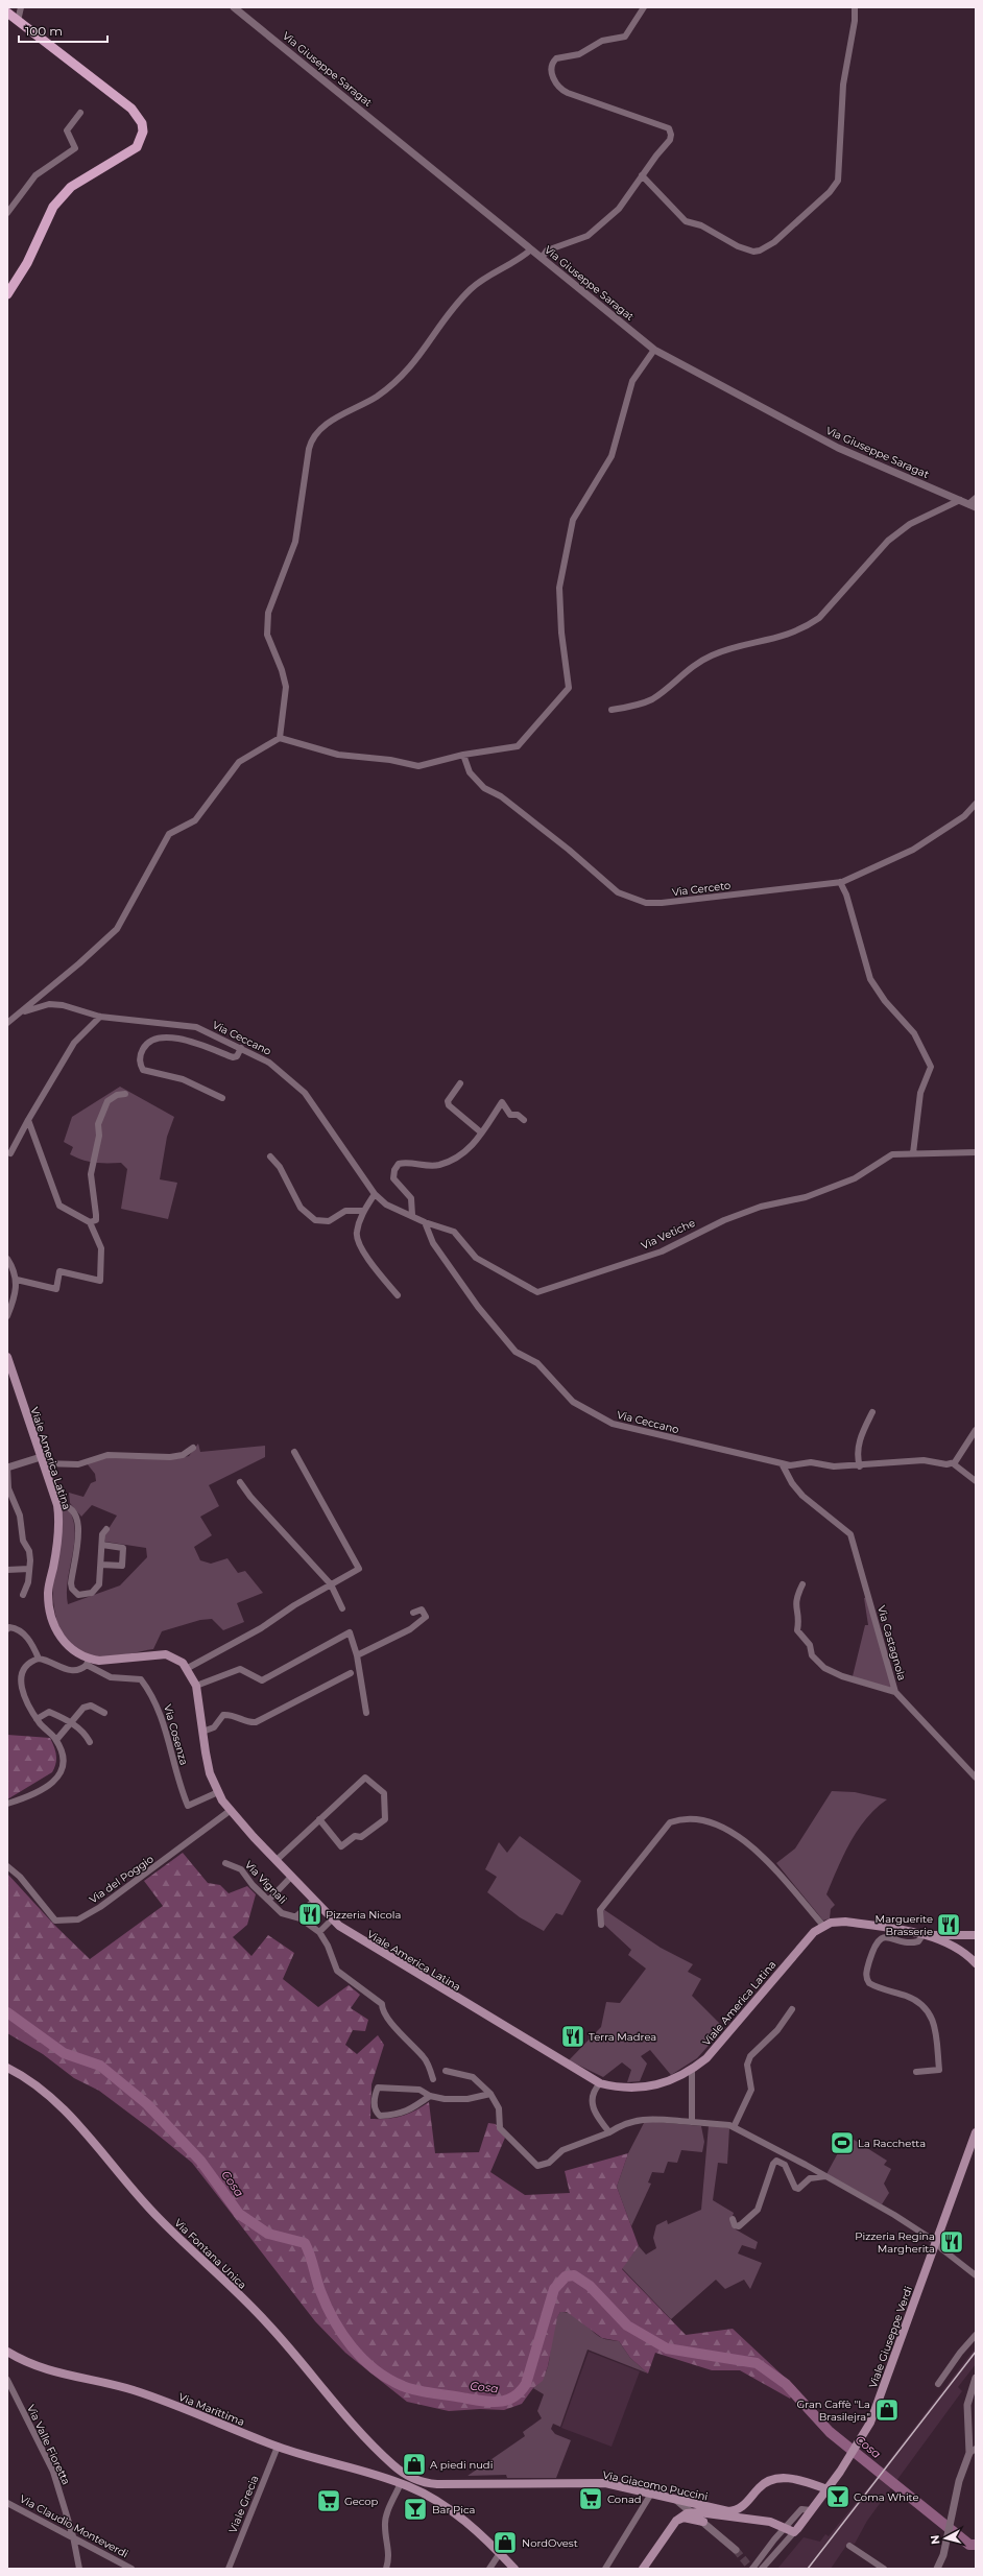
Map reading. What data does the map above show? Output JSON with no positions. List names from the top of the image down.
{
  "streets": {
    "main road": [
      "Viale America Latina",
      "Via Fontana Unica",
      "Viale Giuseppe Verdi",
      "Via Marittima",
      "Via Giacomo Puccini"
    ],
    "street": [
      "Via Giuseppe Saragat",
      "Via Cerceto",
      "Via Ceccano",
      "Via Vetiche",
      "Via Castagnola",
      "Via Cosenza",
      "Via del Poggio",
      "Via Vignali",
      "Via Valle Fioretta",
      "Viale Grecia",
      "Via Claudio Monteverdi"
    ]
  },
  "crossings": [
    ["Via Ceccano", "Via Vetiche"],
    ["Via Ceccano", "Via Castagnola"],
    ["Viale America Latina", "Via Cosenza"],
    ["Viale America Latina", "Via del Poggio"],
    ["Via Fontana Unica", "Via Giacomo Puccini"],
    ["Viale Giuseppe Verdi", "Via Giacomo Puccini"],
    ["Via Marittima", "Viale Grecia"],
    ["Via Valle Fioretta", "Via Claudio Monteverdi"]
  ],
  "water": ["Cosa"],
  "places": {
    "restaurant": [
      "Pizzeria Nicola",
      "Marguerite Brasserie",
      "Terra Madrea",
      "Pizzeria Regina Margherita"
    ],
    "sports": ["La Racchetta"],
    "shop": ["Gran Caffè \"La Brasilejra\"", "A piedi nudi", "NordOvest"],
    "bar": ["Coma White", "Bar Pica"],
    "supermarket": ["Conad", "Gecop"]
  },
  "scale_bar": "100 m",
  "north": "left"
}
